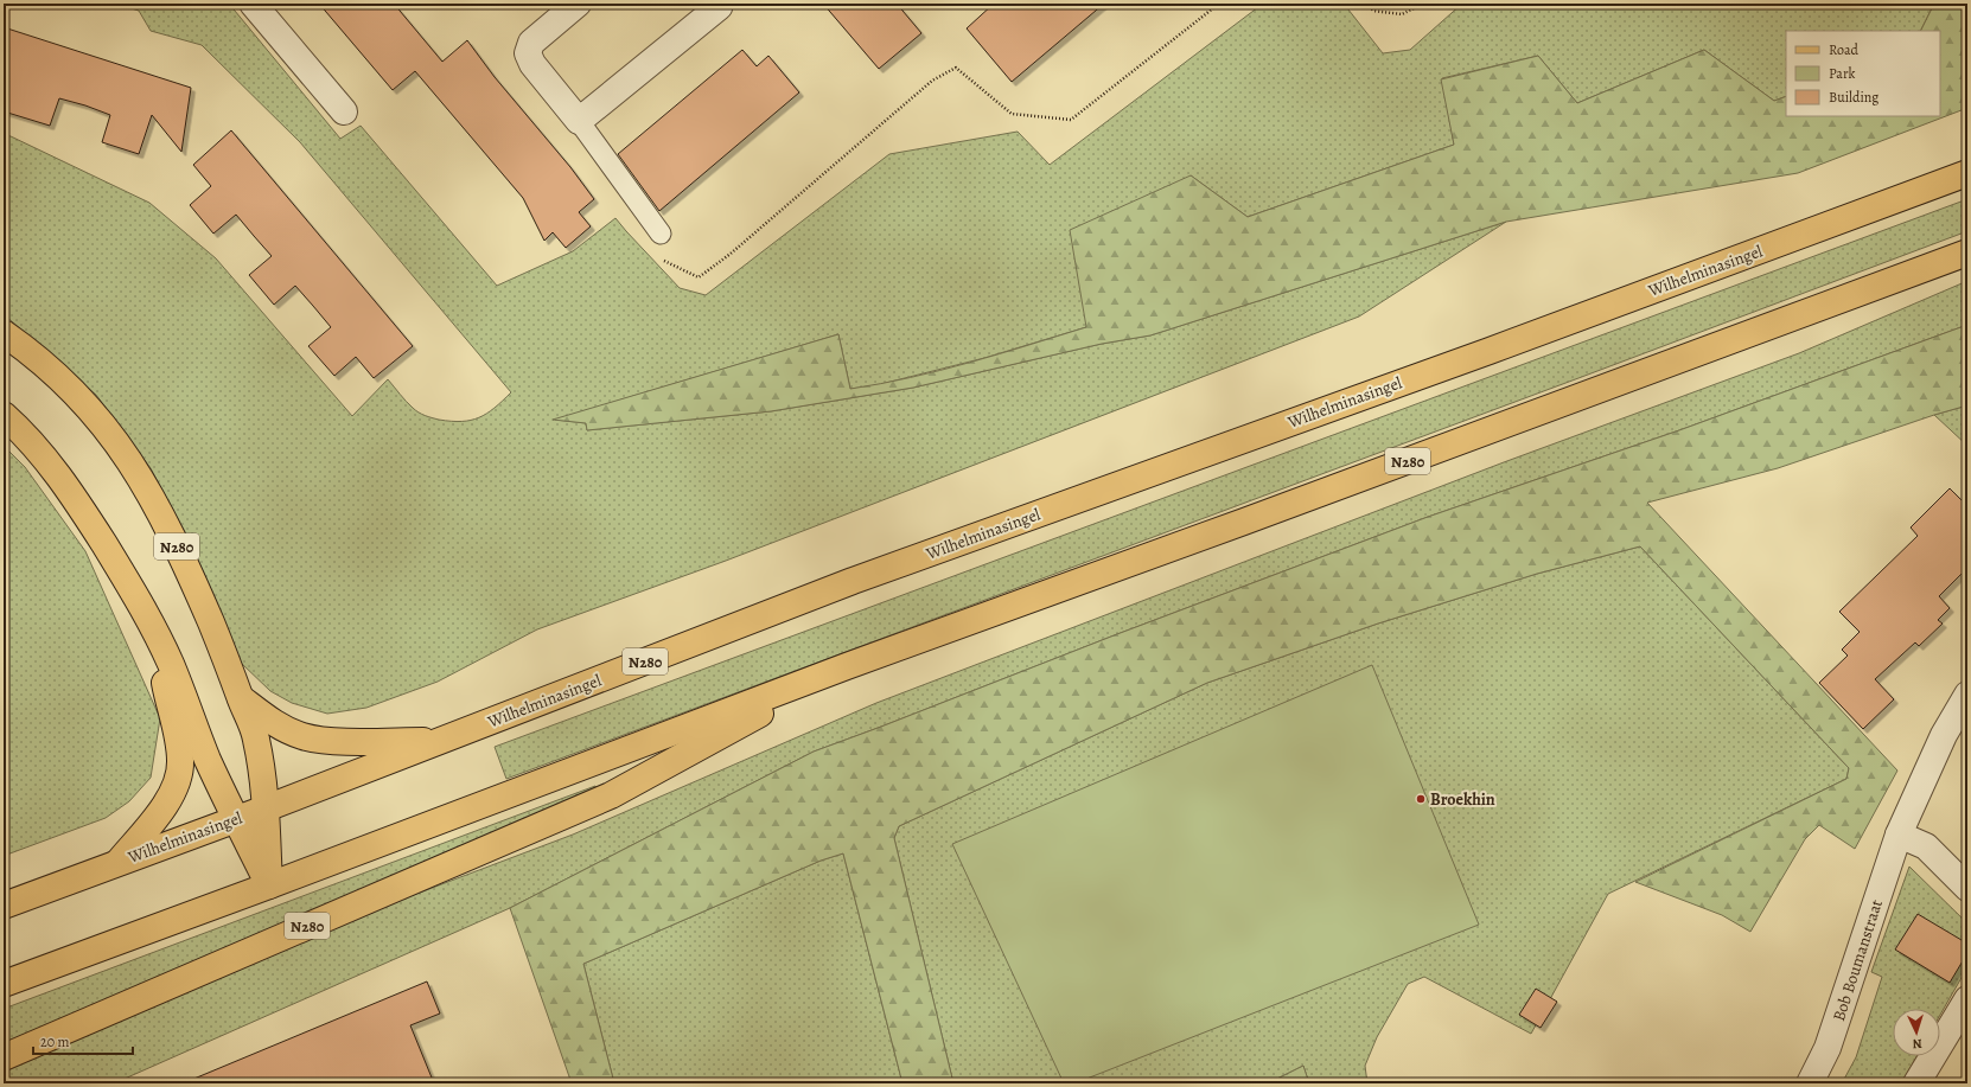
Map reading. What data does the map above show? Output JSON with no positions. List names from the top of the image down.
{
  "streets": {
    "main road": ["Wilhelminasingel", "N280"],
    "street": ["Bob Boumanstraat"]
  },
  "crossings": [
    ["Wilhelminasingel", "N280"]
  ],
  "places": ["Broekhin"],
  "legend": ["Road", "Park", "Building"],
  "scale_bar": "20 m",
  "north": "bottom"
}
